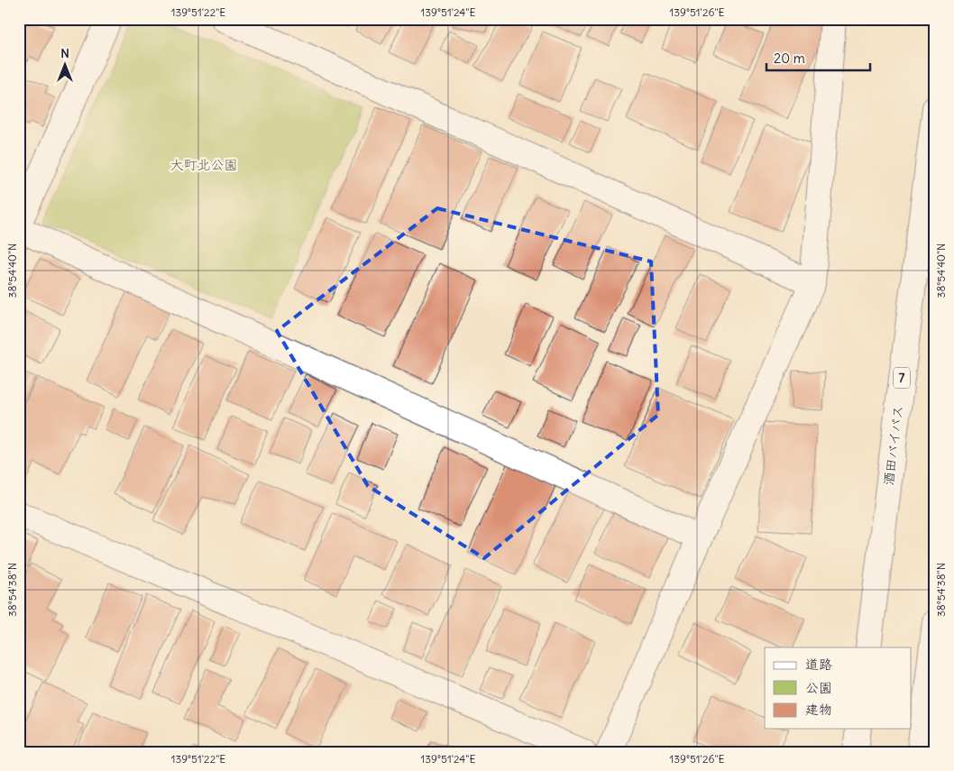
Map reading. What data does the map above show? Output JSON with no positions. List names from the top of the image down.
{
  "streets": {
    "main road": ["7", "酒田バイパス"]
  },
  "parks": ["大町北公園"],
  "legend": ["道路", "公園", "建物"],
  "scale_bar": "20 m",
  "north": "top",
  "coordinates": [
    "139°51'22\"E",
    "139°51'24\"E",
    "139°51'26\"E",
    "38°54'40\"N",
    "38°54'38\"N"
  ]
}
